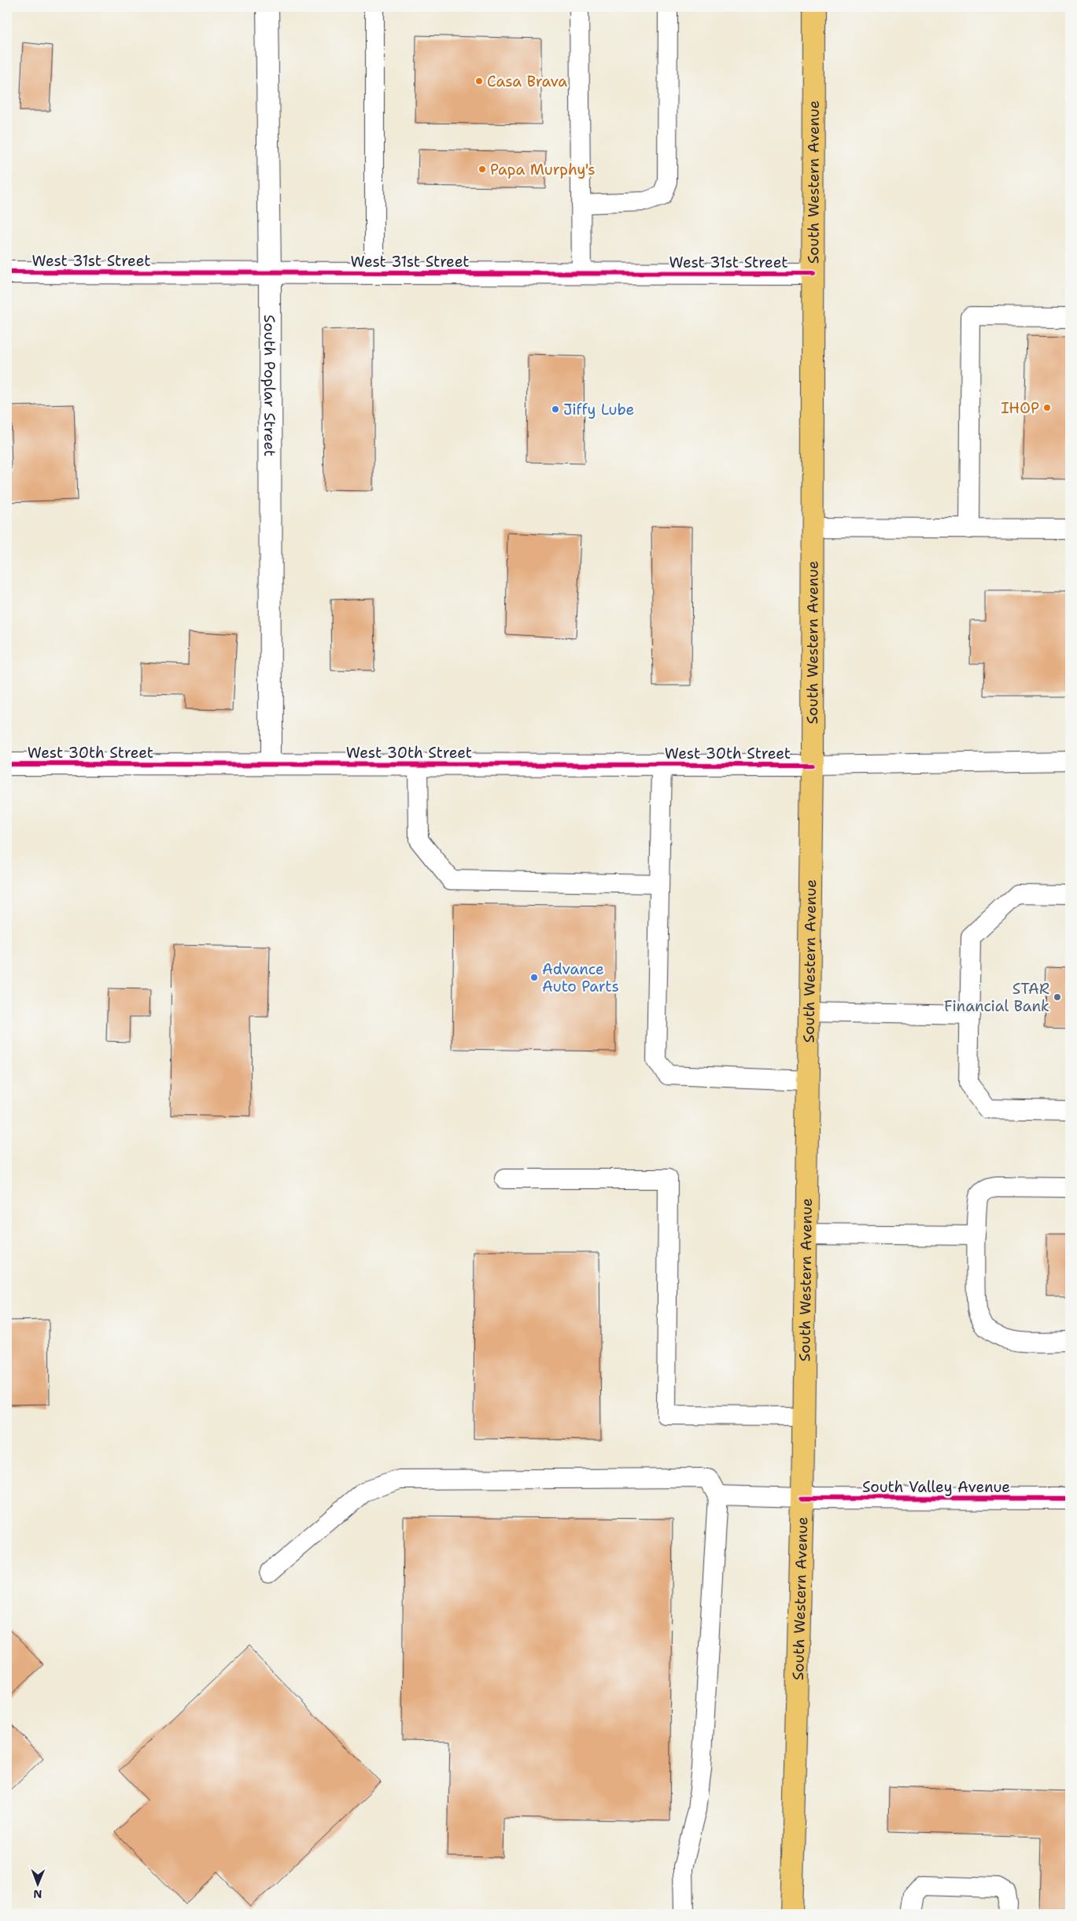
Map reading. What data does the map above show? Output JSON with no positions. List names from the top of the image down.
{
  "streets": {
    "highway": ["South Western Avenue"],
    "street": [
      "West 31st Street",
      "South Poplar Street",
      "West 30th Street",
      "South Valley Avenue"
    ]
  },
  "crossings": [
    ["South Western Avenue", "West 31st Street"],
    ["South Western Avenue", "West 30th Street"],
    ["South Western Avenue", "South Valley Avenue"],
    ["West 31st Street", "South Poplar Street"],
    ["South Poplar Street", "West 30th Street"]
  ],
  "places": [
    "Casa Brava",
    "Papa Murphy's",
    "IHOP",
    "Jiffy Lube",
    "Advance Auto Parts",
    "STAR Financial Bank"
  ],
  "north": "bottom"
}
